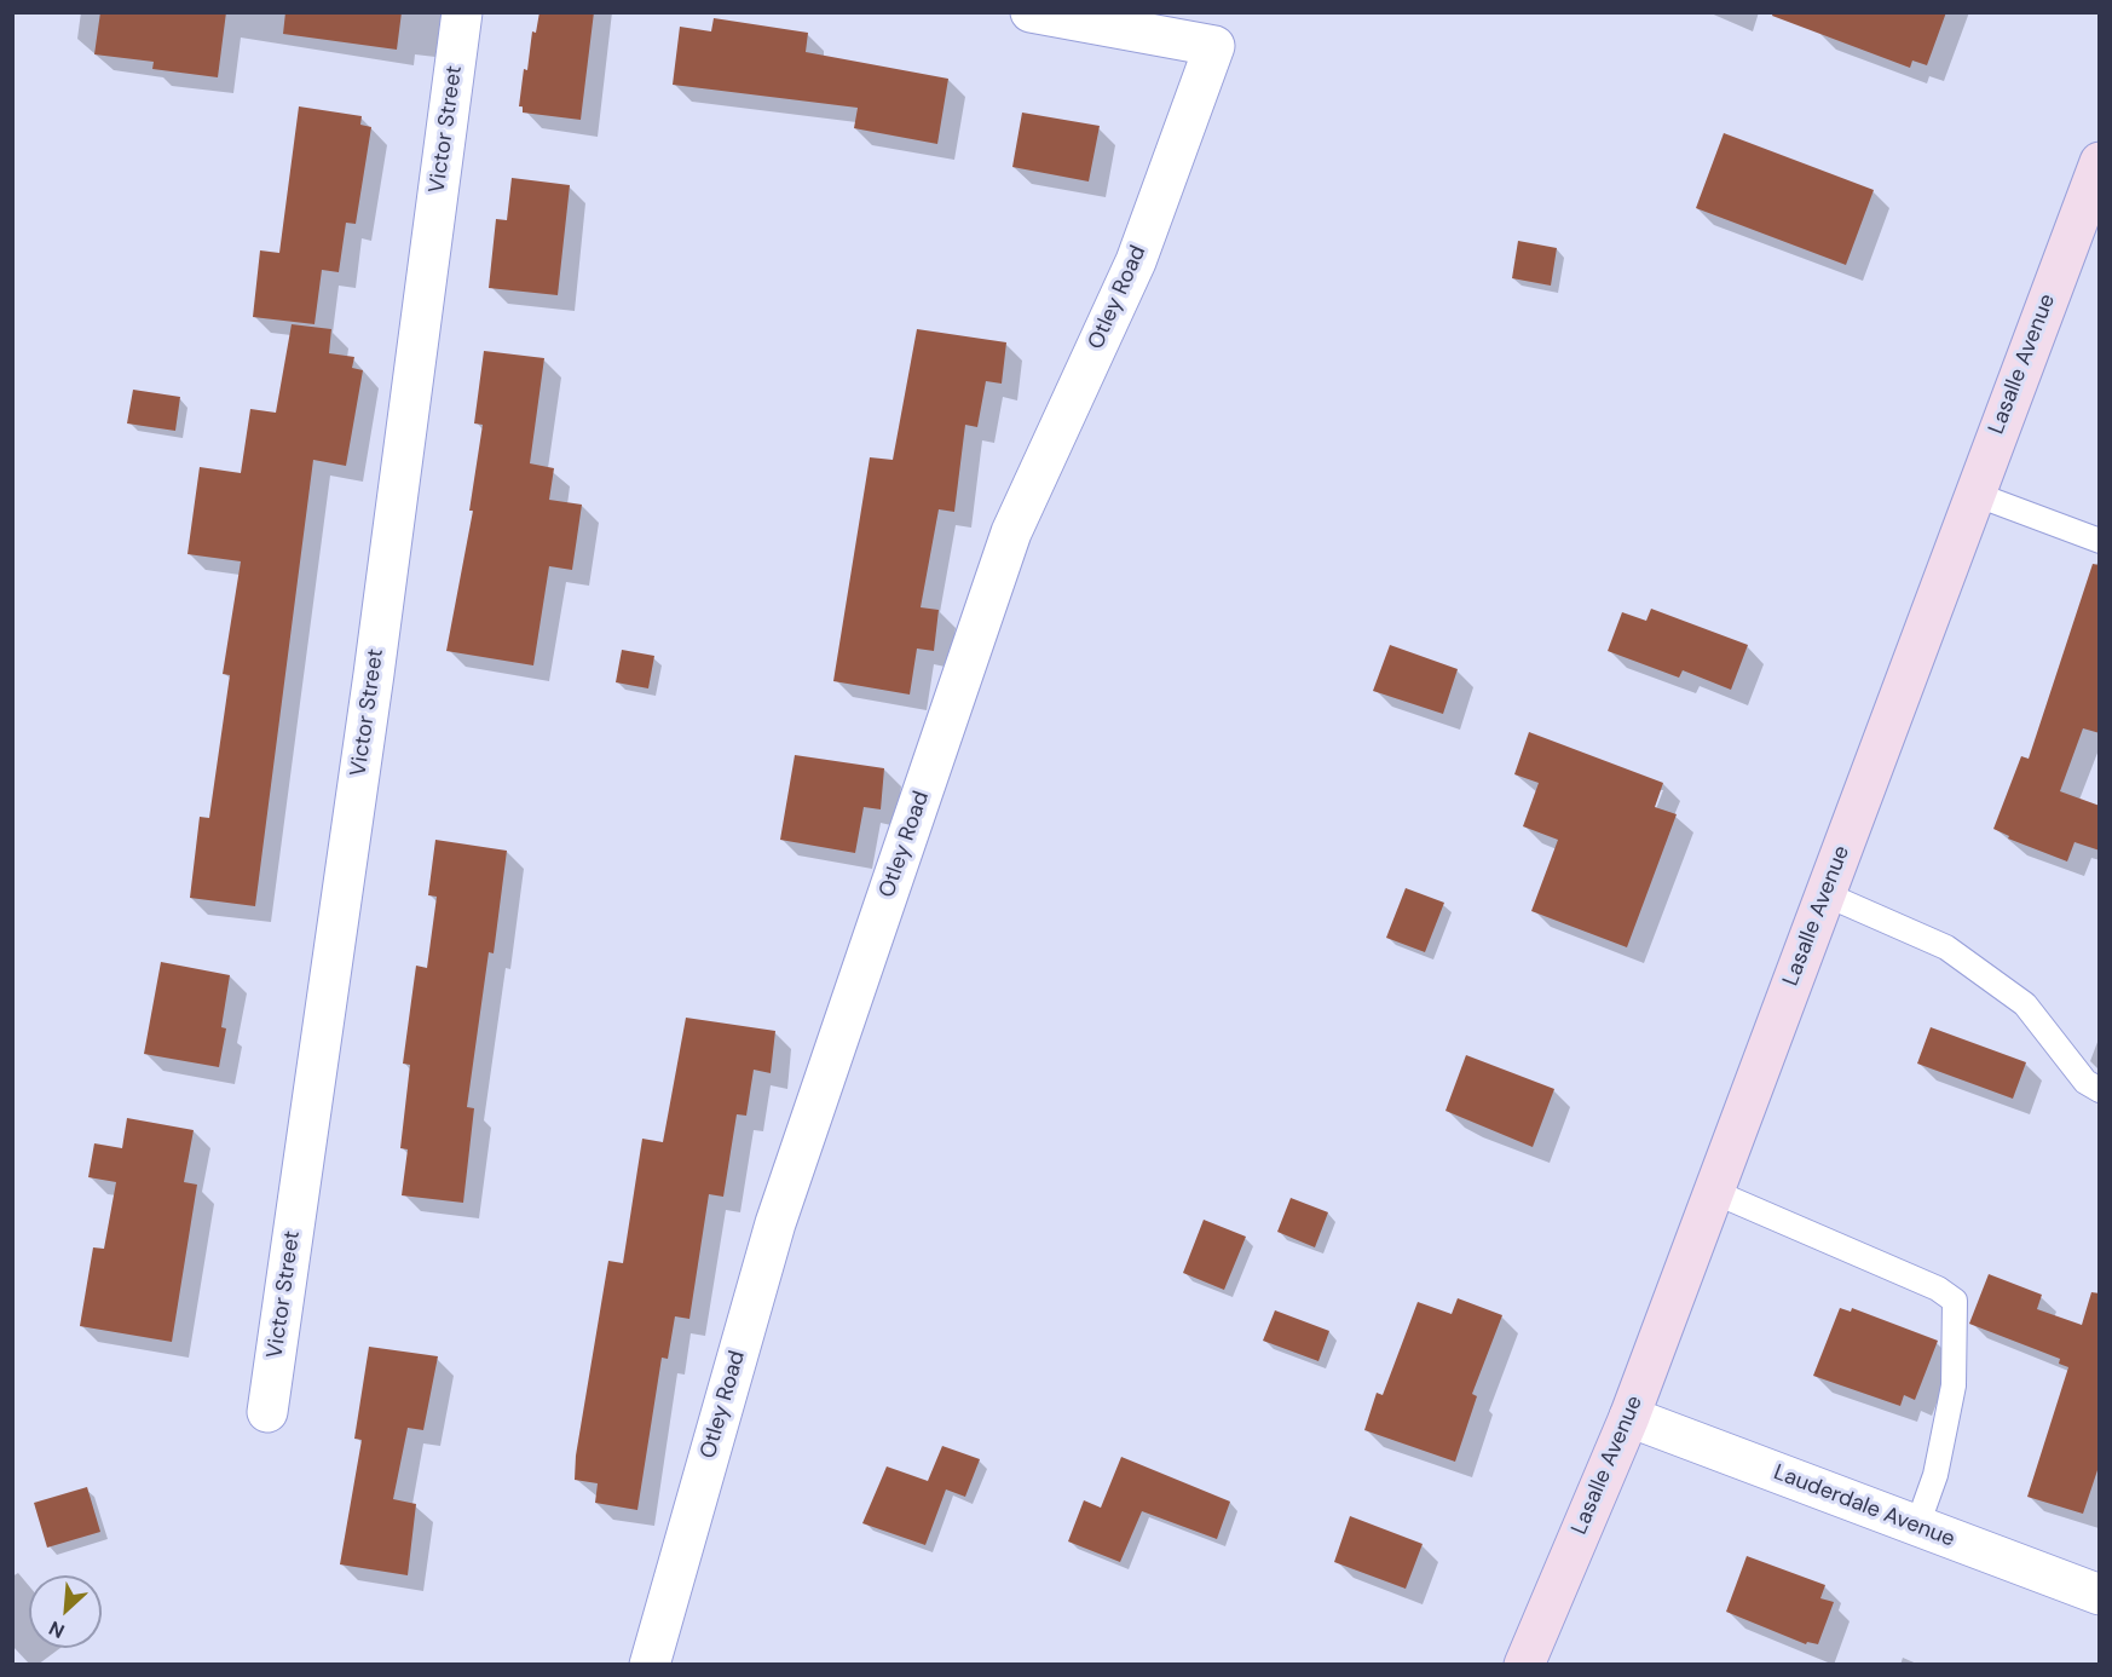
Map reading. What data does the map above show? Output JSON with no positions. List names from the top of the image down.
{
  "streets": {
    "main road": ["Lasalle Avenue"],
    "street": ["Victor Street", "Otley Road", "Lauderdale Avenue"]
  },
  "crossings": [
    ["Lasalle Avenue", "Lauderdale Avenue"]
  ],
  "north": "bottom left"
}
